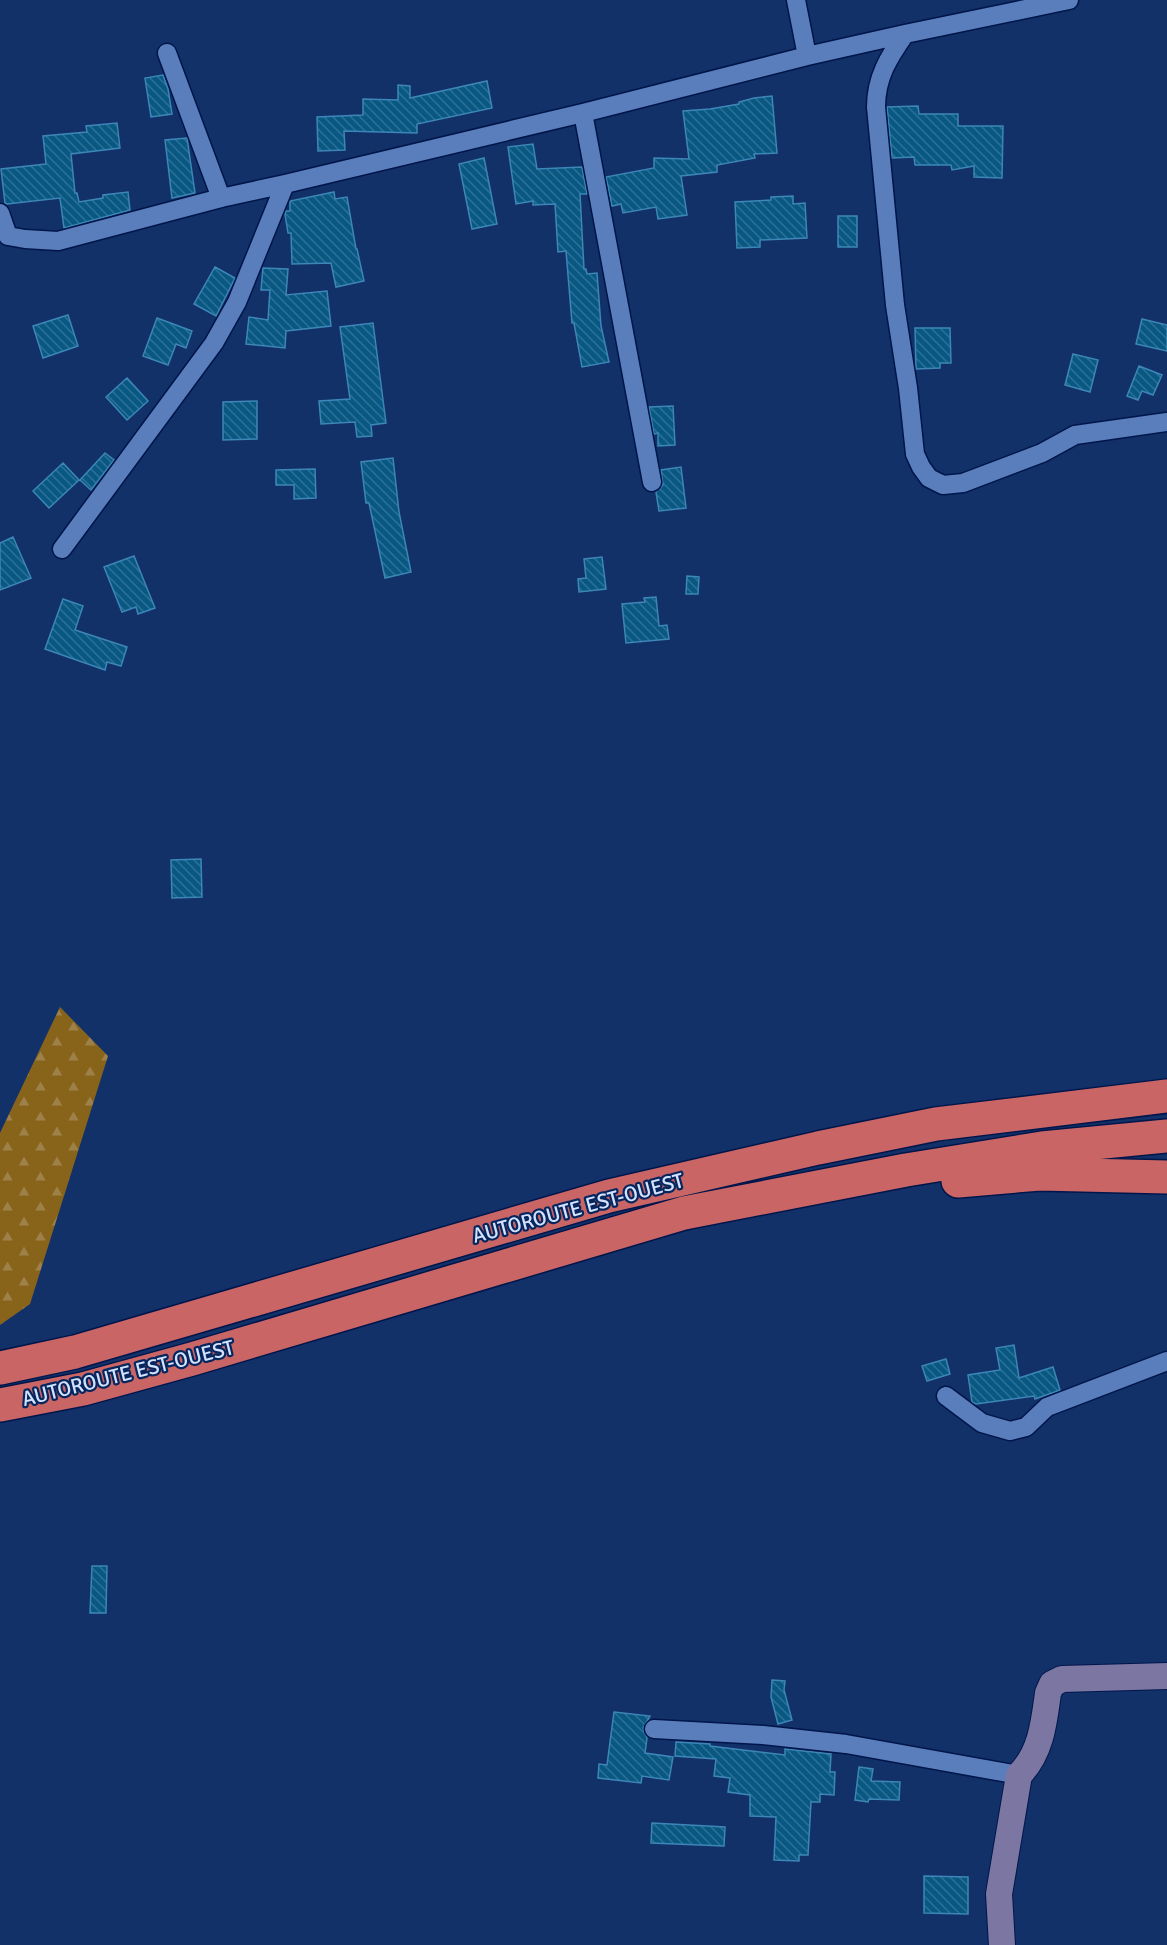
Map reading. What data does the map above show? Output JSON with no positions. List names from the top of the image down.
{
  "streets": {
    "highway": ["AUTOROUTE EST-OUEST"]
  }
}
